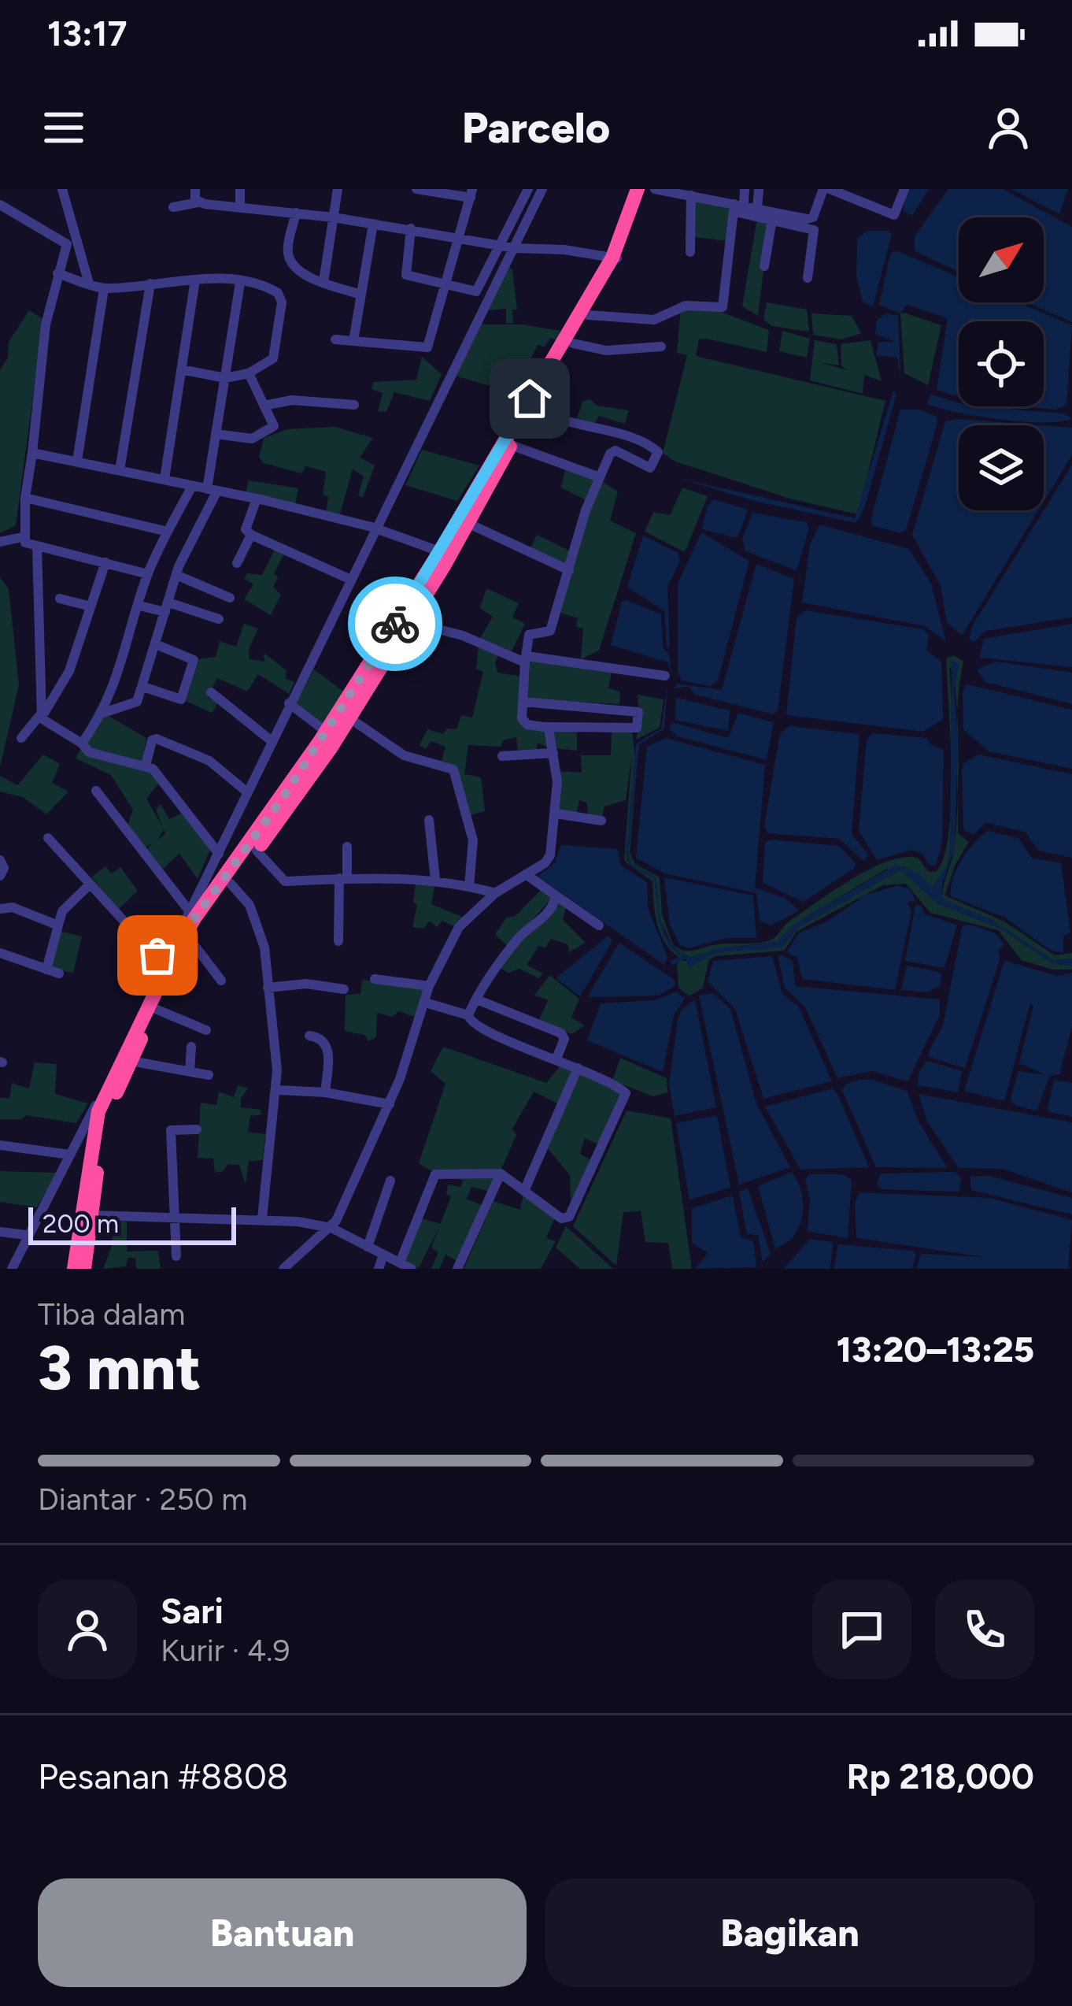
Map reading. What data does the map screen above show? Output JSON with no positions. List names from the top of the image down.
{
  "scale_bar": "200 m",
  "north": "top right",
  "page": {
    "status": "13:17",
    "header": "Parcelo",
    "scale": "200 m",
    "heading": ["3 mnt", "Tiba dalam", "13:20–13:25"],
    "panel": [
      "Sari",
      "Kurir · 4.9",
      "Pesanan #8808",
      "Rp 218,000"
    ],
    "bar": "Diantar · 250 m",
    "buttons": ["Bantuan", "Bagikan"]
  }
}
